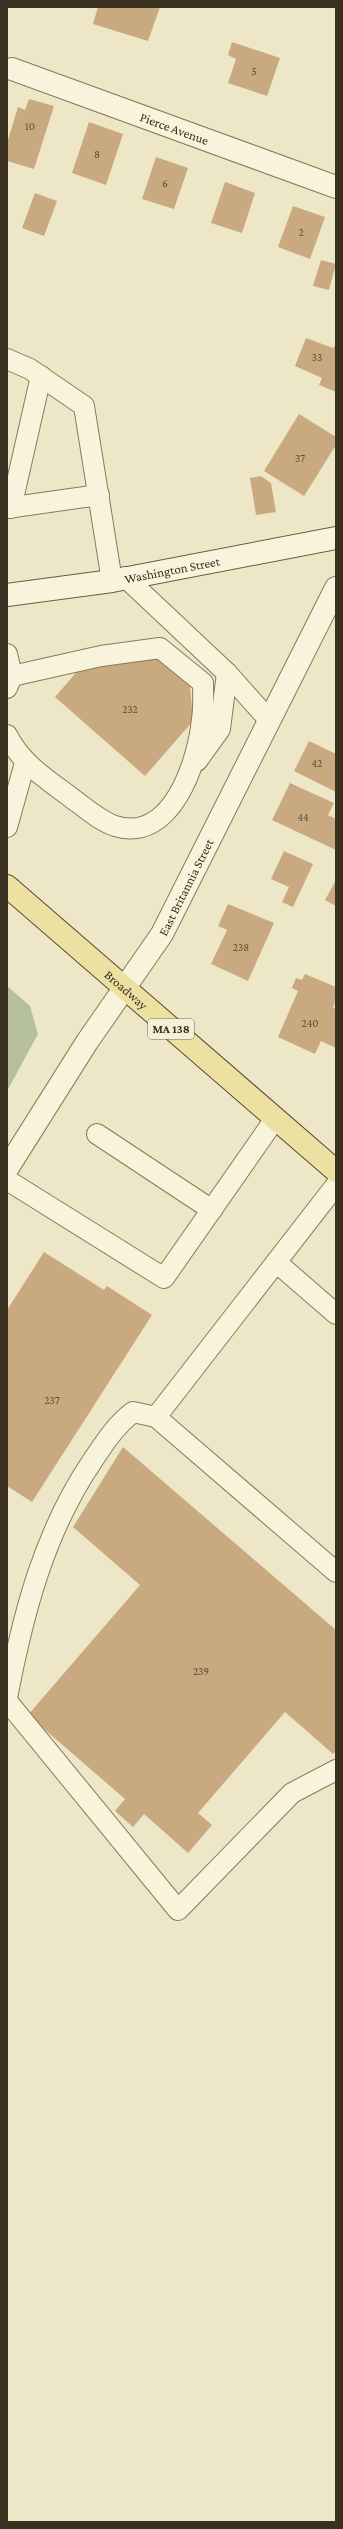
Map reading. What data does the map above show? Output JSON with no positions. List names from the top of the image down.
{
  "streets": {
    "main road": ["Broadway", "MA 138"],
    "street": ["Pierce Avenue", "Washington Street", "East Britannia Street"]
  },
  "crossings": [
    ["East Britannia Street", "Broadway"]
  ],
  "house_numbers": [
    "5",
    "10",
    "8",
    "6",
    "2",
    "33",
    "37",
    "232",
    "42",
    "44",
    "238",
    "240",
    "237",
    "239"
  ]
}
